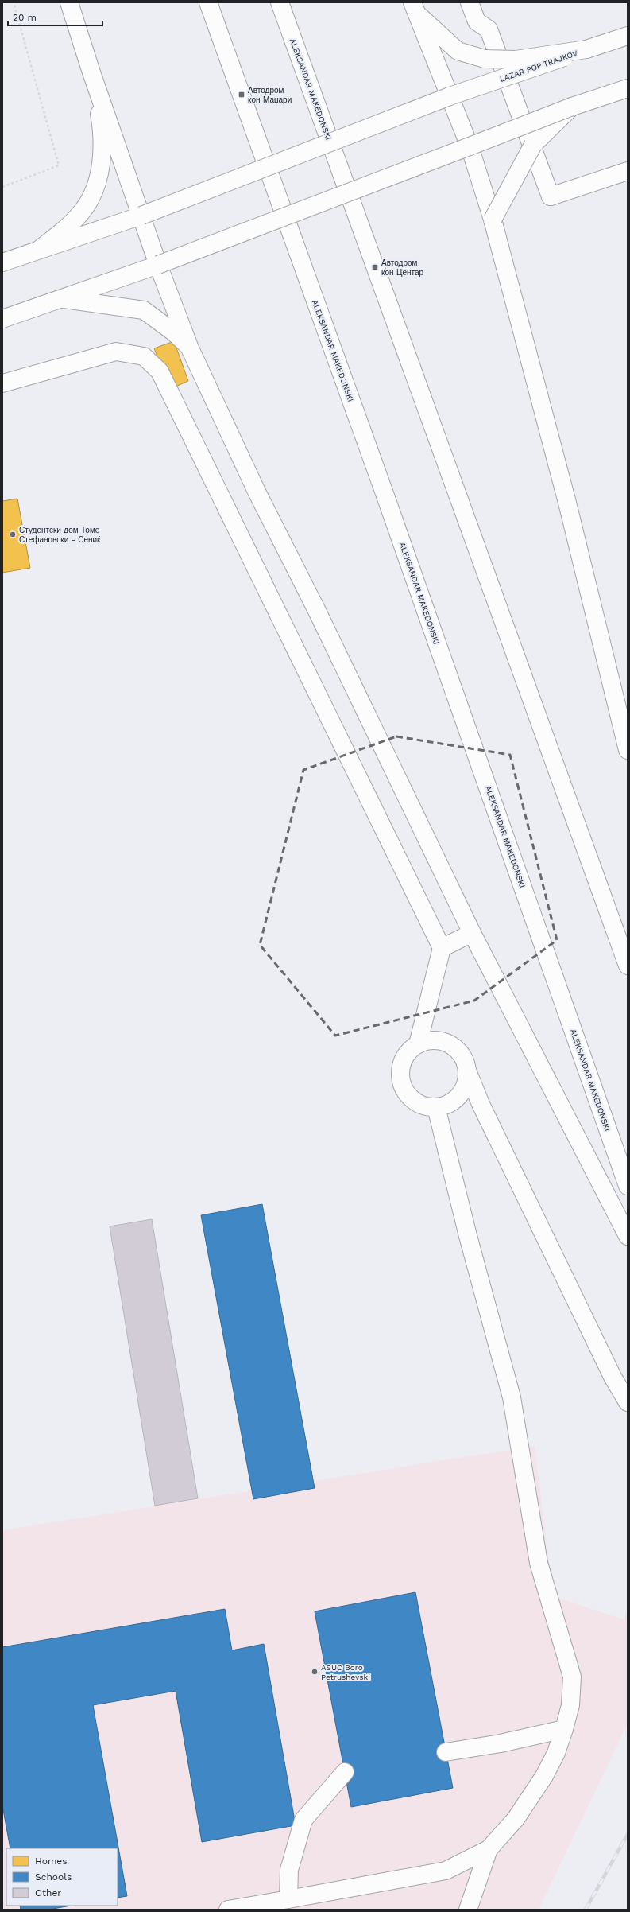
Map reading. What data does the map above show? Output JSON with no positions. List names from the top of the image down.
{
  "streets": {
    "street": ["LAZAR POP TRAJKOV", "ALEKSANDAR MAKEDONSKI"]
  },
  "places": {
    "transit": ["Автодром кон Маџари", "Автодром кон Центар"],
    "other": ["Студентски дом Томе Стефановски - Сениќ", "ASUC Boro Petrushevski"]
  },
  "legend": ["Homes", "Schools", "Other"],
  "scale_bar": "20 m"
}
